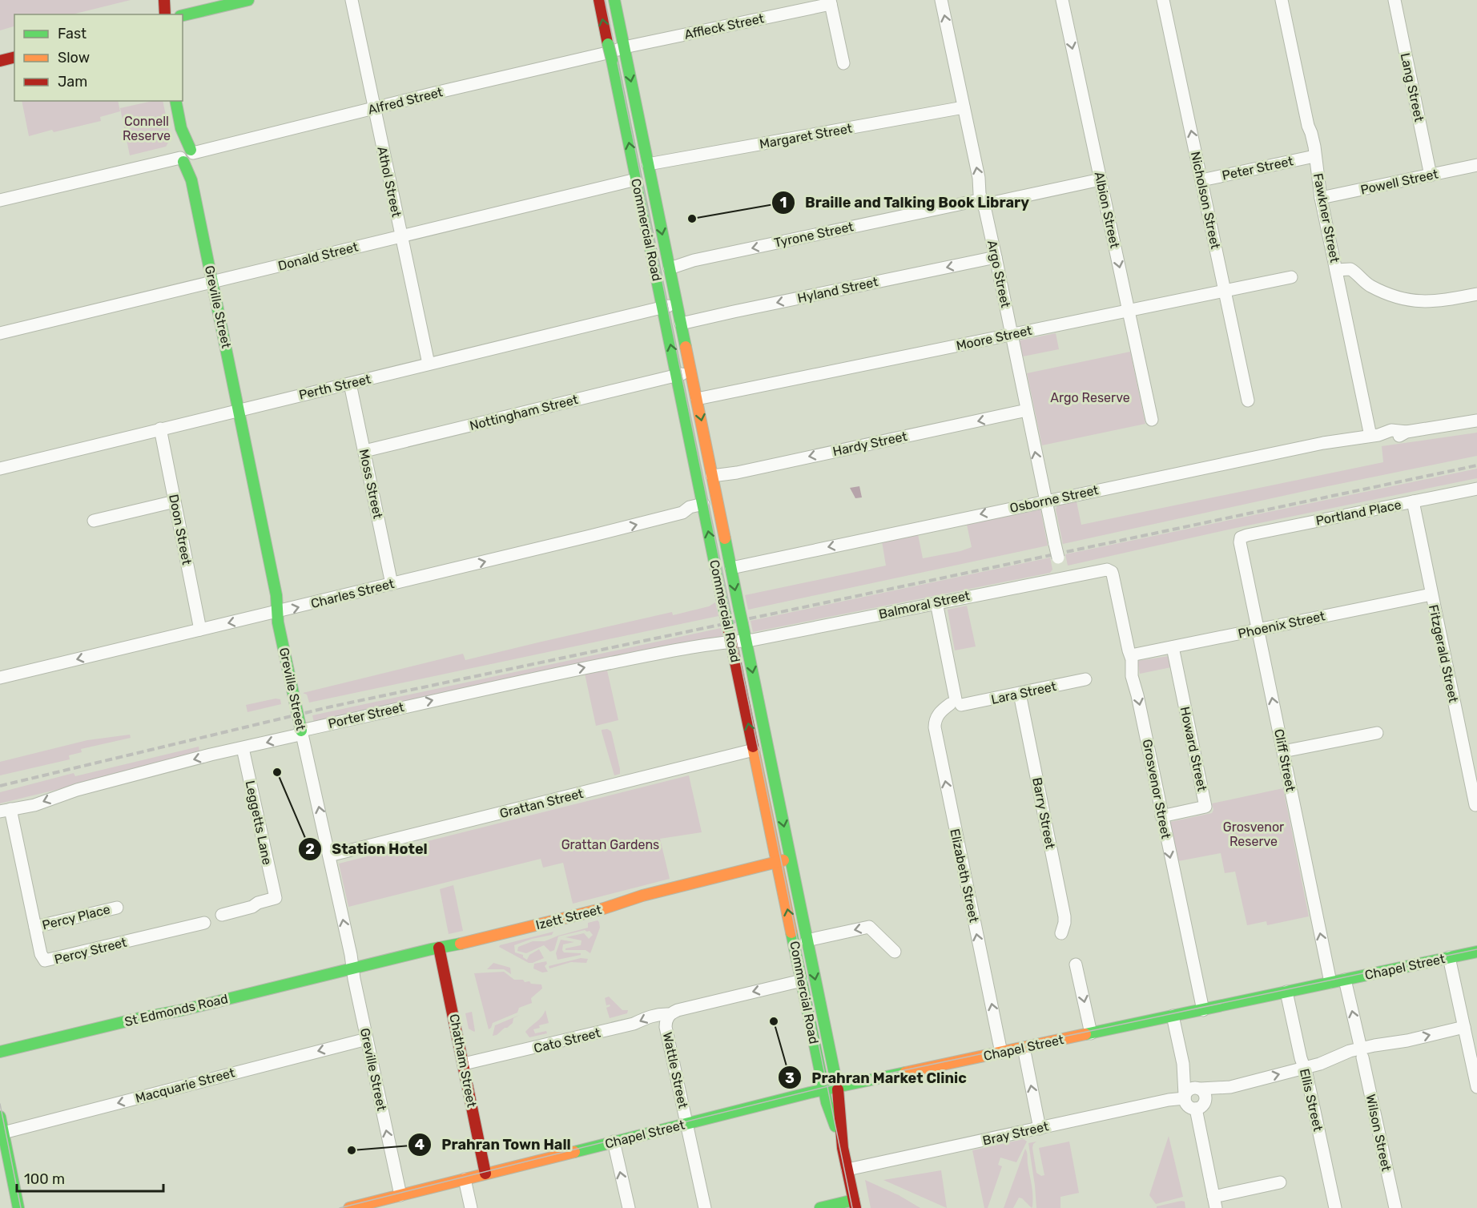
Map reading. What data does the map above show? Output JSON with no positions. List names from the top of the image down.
{
  "streets": {
    "main road": [
      "Commercial Road",
      "Greville Street",
      "Izett Street",
      "Chapel Street",
      "St Edmonds Road",
      "Chatham Street"
    ],
    "street": [
      "Affleck Street",
      "Lang Street",
      "Alfred Street",
      "Margaret Street",
      "Peter Street",
      "Athol Street",
      "Powell Street",
      "Nicholson Street",
      "Albion Street",
      "Fawkner Street",
      "Tyrone Street",
      "Donald Street",
      "Argo Street",
      "Hyland Street",
      "Moore Street",
      "Perth Street",
      "Nottingham Street",
      "Hardy Street",
      "Moss Street",
      "Osborne Street",
      "Portland Place",
      "Doon Street",
      "Charles Street",
      "Balmoral Street",
      "Phoenix Street",
      "Fitzgerald Street",
      "Lara Street",
      "Porter Street",
      "Howard Street",
      "Cliff Street",
      "Grosvenor Street",
      "Grattan Street",
      "Barry Street",
      "Leggetts Lane",
      "Elizabeth Street",
      "Percy Place",
      "Percy Street",
      "Cato Street",
      "Wattle Street",
      "Macquarie Street",
      "Ellis Street",
      "Wilson Street",
      "Bray Street"
    ]
  },
  "crossings": [
    ["Affleck Street", "Alfred Street"],
    ["Affleck Street", "Commercial Road"],
    ["Lang Street", "Powell Street"],
    ["Alfred Street", "Athol Street"],
    ["Alfred Street", "Commercial Road"],
    ["Alfred Street", "Greville Street"],
    ["Margaret Street", "Commercial Road"],
    ["Margaret Street", "Argo Street"],
    ["Peter Street", "Nicholson Street"],
    ["Peter Street", "Fawkner Street"],
    ["Athol Street", "Donald Street"],
    ["Athol Street", "Perth Street"],
    ["Powell Street", "Fawkner Street"],
    ["Nicholson Street", "Moore Street"],
    ["Albion Street", "Tyrone Street"],
    ["Albion Street", "Moore Street"],
    ["Fawkner Street", "Osborne Street"],
    ["Commercial Road", "Tyrone Street"],
    ["Commercial Road", "Donald Street"],
    ["Commercial Road", "Hyland Street"],
    ["Commercial Road", "Moore Street"],
    ["Commercial Road", "Perth Street"],
    ["Commercial Road", "Nottingham Street"],
    ["Commercial Road", "Hardy Street"],
    ["Commercial Road", "Osborne Street"],
    ["Commercial Road", "Charles Street"],
    ["Commercial Road", "Balmoral Street"],
    ["Commercial Road", "Porter Street"],
    ["Commercial Road", "Grattan Street"],
    ["Commercial Road", "Izett Street"],
    ["Commercial Road", "Chapel Street"],
    ["Commercial Road", "Cato Street"],
    ["Tyrone Street", "Argo Street"],
    ["Donald Street", "Greville Street"],
    ["Argo Street", "Hyland Street"],
    ["Argo Street", "Moore Street"],
    ["Argo Street", "Hardy Street"],
    ["Argo Street", "Osborne Street"],
    ["Argo Street", "Balmoral Street"],
    ["Greville Street", "Perth Street"],
    ["Greville Street", "Charles Street"],
    ["Greville Street", "Porter Street"],
    ["Greville Street", "Grattan Street"],
    ["Greville Street", "Izett Street"],
    ["Greville Street", "Chapel Street"],
    ["Greville Street", "St Edmonds Road"],
    ["Greville Street", "Macquarie Street"],
    ["Perth Street", "Moss Street"],
    ["Perth Street", "Doon Street"],
    ["Nottingham Street", "Moss Street"],
    ["Moss Street", "Charles Street"],
    ["Portland Place", "Fitzgerald Street"],
    ["Portland Place", "Cliff Street"],
    ["Doon Street", "Charles Street"],
    ["Balmoral Street", "Porter Street"],
    ["Balmoral Street", "Grosvenor Street"],
    ["Phoenix Street", "Fitzgerald Street"],
    ["Phoenix Street", "Howard Street"],
    ["Phoenix Street", "Cliff Street"],
    ["Phoenix Street", "Grosvenor Street"],
    ["Lara Street", "Barry Street"],
    ["Lara Street", "Elizabeth Street"],
    ["Porter Street", "Leggetts Lane"],
    ["Porter Street", "Percy Street"],
    ["Howard Street", "Grosvenor Street"],
    ["Cliff Street", "Chapel Street"],
    ["Grosvenor Street", "Chapel Street"],
    ["Elizabeth Street", "Chapel Street"],
    ["Percy Place", "Percy Street"],
    ["Izett Street", "St Edmonds Road"],
    ["Izett Street", "Chatham Street"],
    ["Chapel Street", "Chatham Street"],
    ["Chapel Street", "Wattle Street"],
    ["Chapel Street", "Ellis Street"],
    ["Chapel Street", "Wilson Street"],
    ["Cato Street", "Chatham Street"],
    ["Cato Street", "Wattle Street"]
  ],
  "one_way": [
    "Nicholson Street",
    "Albion Street",
    "Tyrone Street",
    "Argo Street",
    "Hyland Street",
    "Greville Street",
    "Hardy Street",
    "Osborne Street",
    "Cliff Street",
    "Grosvenor Street",
    "Elizabeth Street",
    "Cato Street",
    "Macquarie Street"
  ],
  "parks": [
    "Connell Reserve",
    "Argo Reserve",
    "Grosvenor Reserve",
    "Grattan Gardens"
  ],
  "places": [
    "Braille and Talking Book Library",
    "Station Hotel",
    "Prahran Market Clinic",
    "Prahran Town Hall"
  ],
  "legend": ["Fast", "Slow", "Jam"],
  "scale_bar": "100 m"
}
